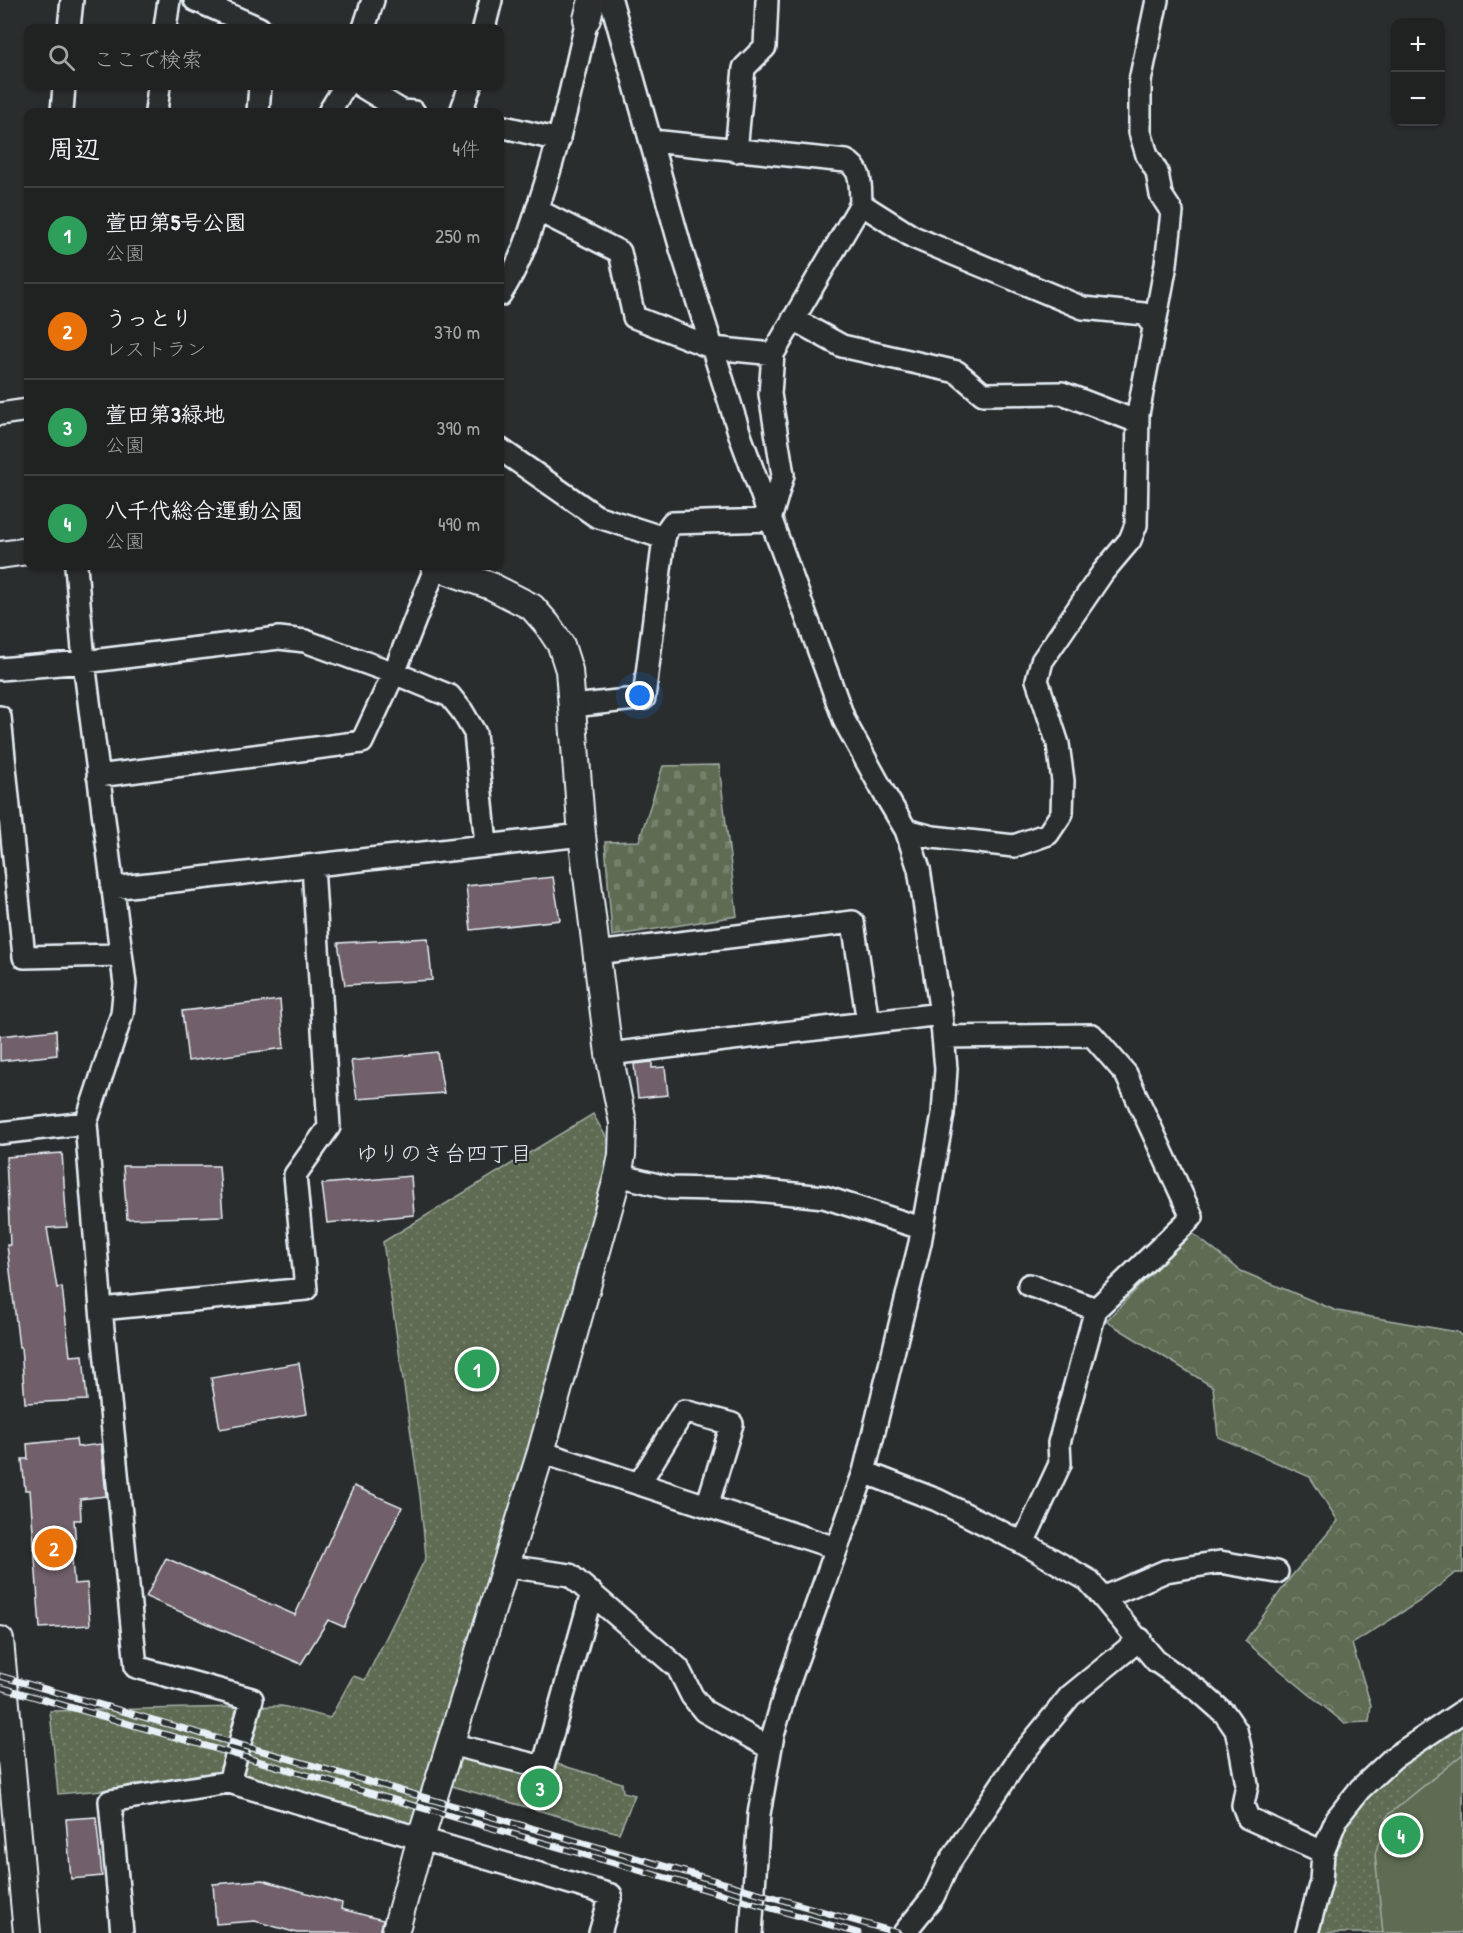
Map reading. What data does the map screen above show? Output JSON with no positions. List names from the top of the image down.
{
  "districts": ["ゆりのき台四丁目"],
  "page": {
    "map_buttons": ["+", "−"],
    "search": "ここで検索",
    "heading": ["周辺", "4件"],
    "list": [
      {
        "mark": "1",
        "name": "萱田第5号公園",
        "note": "公園",
        "value": "250 m"
      },
      {
        "mark": "2",
        "name": "うっとり",
        "note": "レストラン",
        "value": "370 m"
      },
      {
        "mark": "3",
        "name": "萱田第3緑地",
        "note": "公園",
        "value": "390 m"
      },
      {
        "mark": "4",
        "name": "八千代総合運動公園",
        "note": "公園",
        "value": "490 m"
      }
    ],
    "pins": [
      "1",
      "2",
      "3",
      "4"
    ]
  }
}
